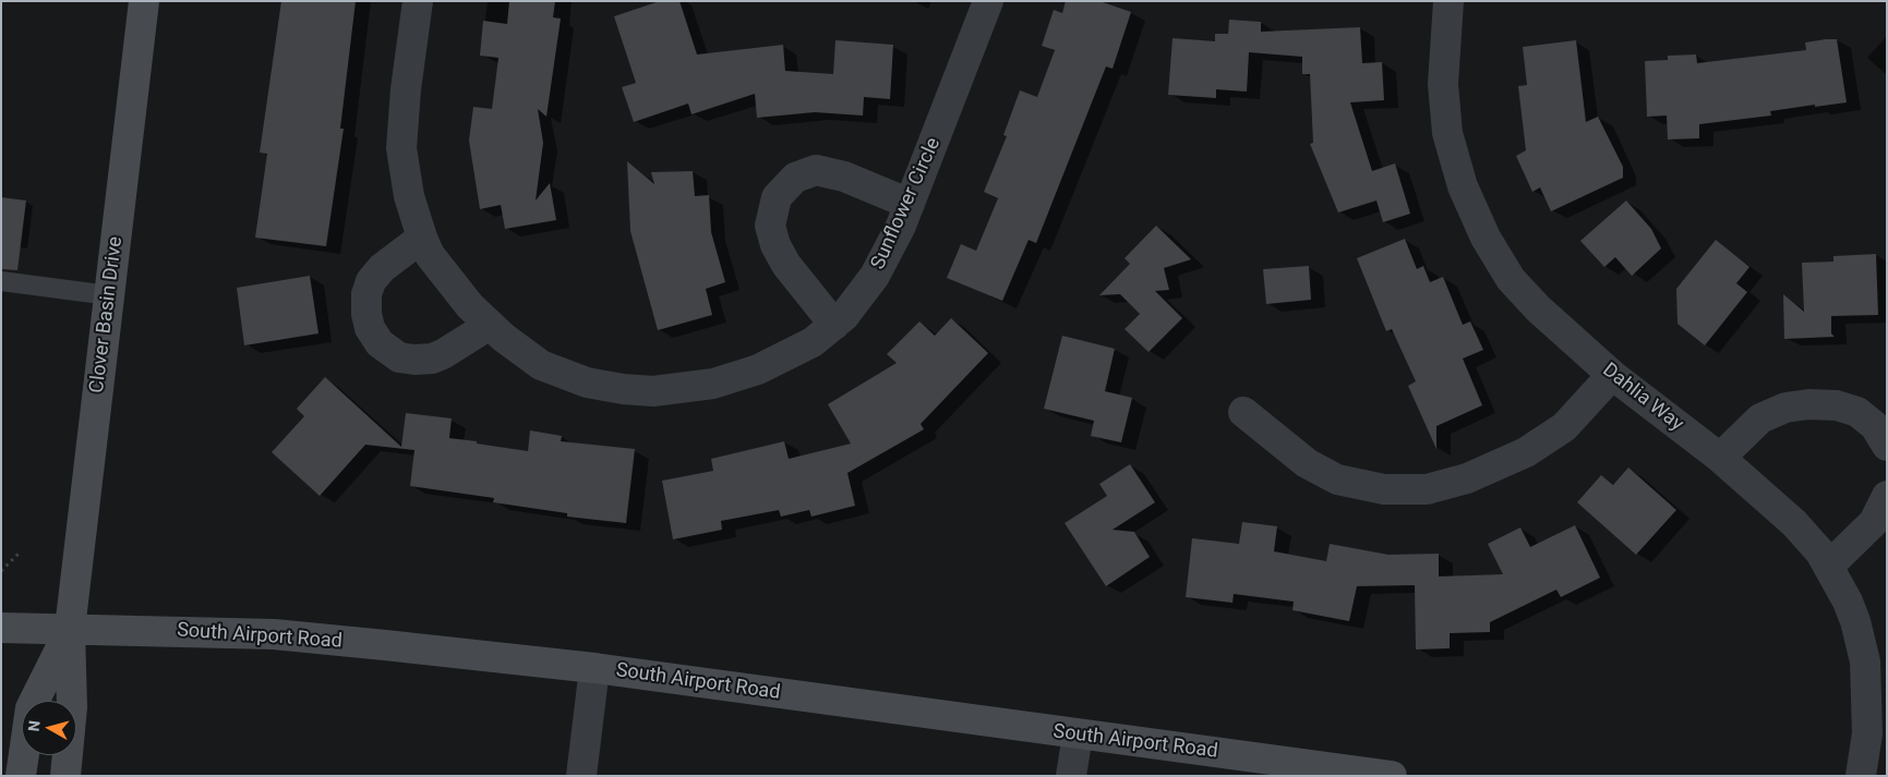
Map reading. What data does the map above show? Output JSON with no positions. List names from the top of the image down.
{
  "streets": {
    "main road": ["Clover Basin Drive", "South Airport Road"],
    "street": ["Sunflower Circle", "Dahlia Way"]
  },
  "crossings": [
    ["Clover Basin Drive", "South Airport Road"]
  ],
  "north": "left"
}
